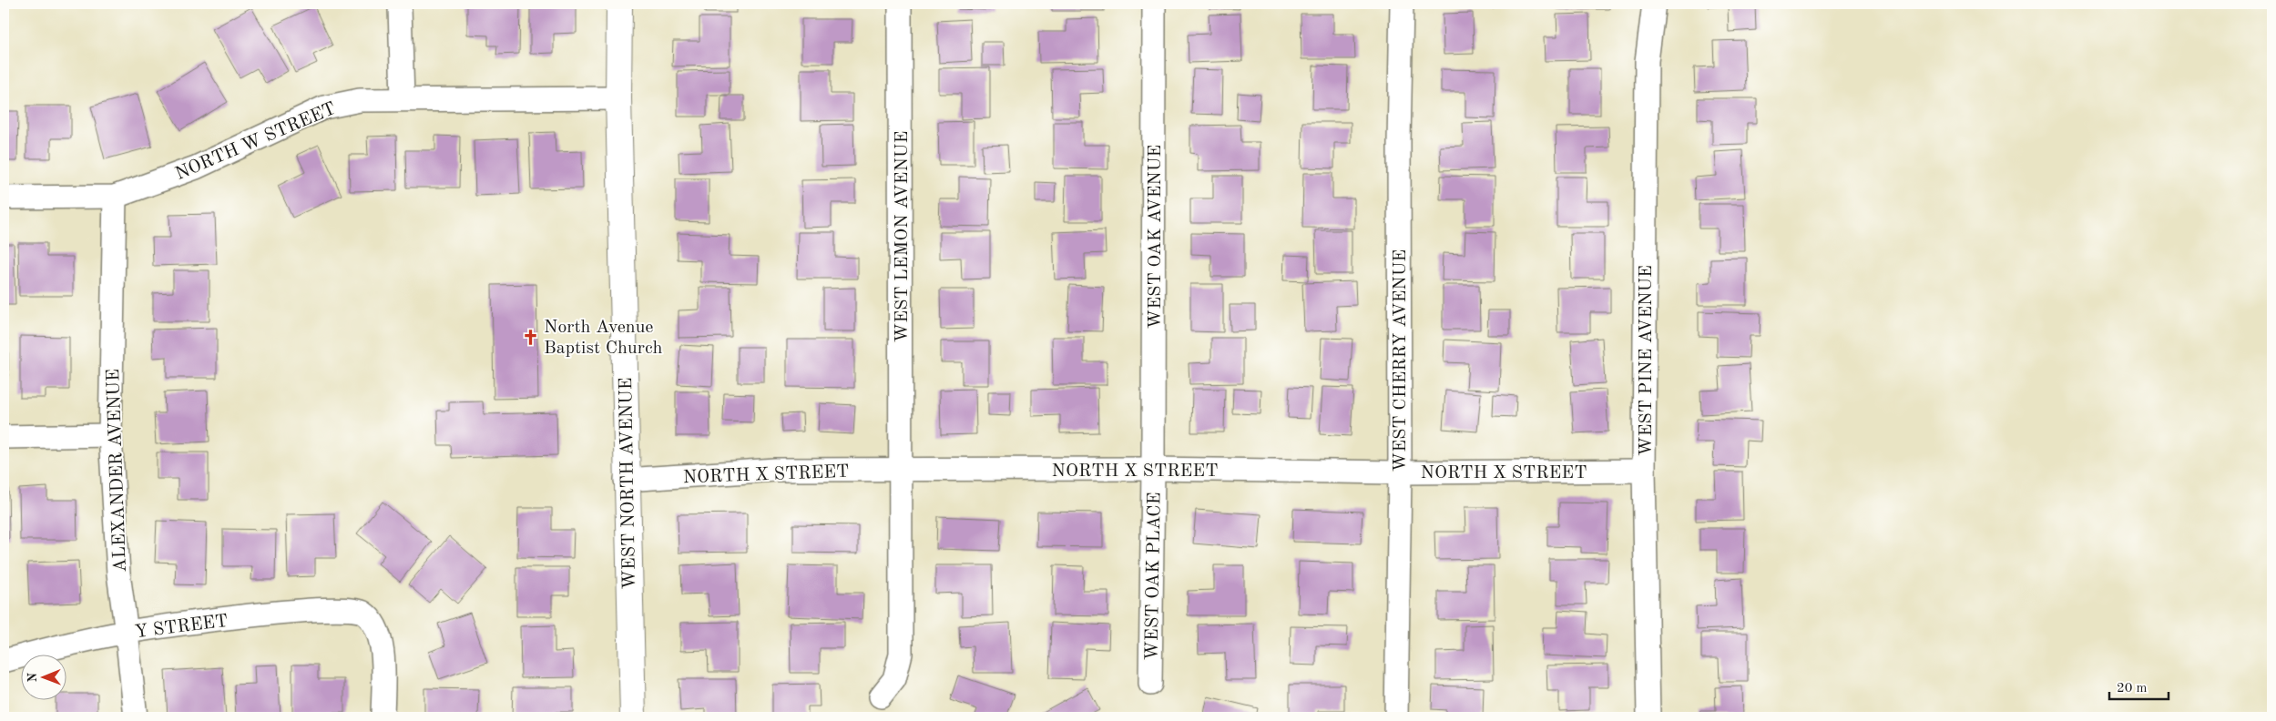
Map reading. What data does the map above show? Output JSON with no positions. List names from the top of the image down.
{
  "streets": {
    "street": [
      "NORTH W STREET",
      "WEST LEMON AVENUE",
      "WEST OAK AVENUE",
      "WEST CHERRY AVENUE",
      "WEST PINE AVENUE",
      "NORTH X STREET",
      "ALEXANDER AVENUE",
      "WEST NORTH AVENUE",
      "WEST OAK PLACE",
      "Y STREET"
    ]
  },
  "crossings": [
    ["NORTH W STREET", "ALEXANDER AVENUE"],
    ["NORTH W STREET", "WEST NORTH AVENUE"],
    ["WEST LEMON AVENUE", "NORTH X STREET"],
    ["WEST OAK AVENUE", "NORTH X STREET"],
    ["WEST OAK AVENUE", "WEST OAK PLACE"],
    ["WEST CHERRY AVENUE", "NORTH X STREET"],
    ["WEST PINE AVENUE", "NORTH X STREET"],
    ["NORTH X STREET", "WEST NORTH AVENUE"],
    ["NORTH X STREET", "WEST OAK PLACE"],
    ["ALEXANDER AVENUE", "Y STREET"]
  ],
  "places": {
    "church": ["North Avenue Baptist Church"]
  },
  "scale_bar": "20 m",
  "north": "left"
}
